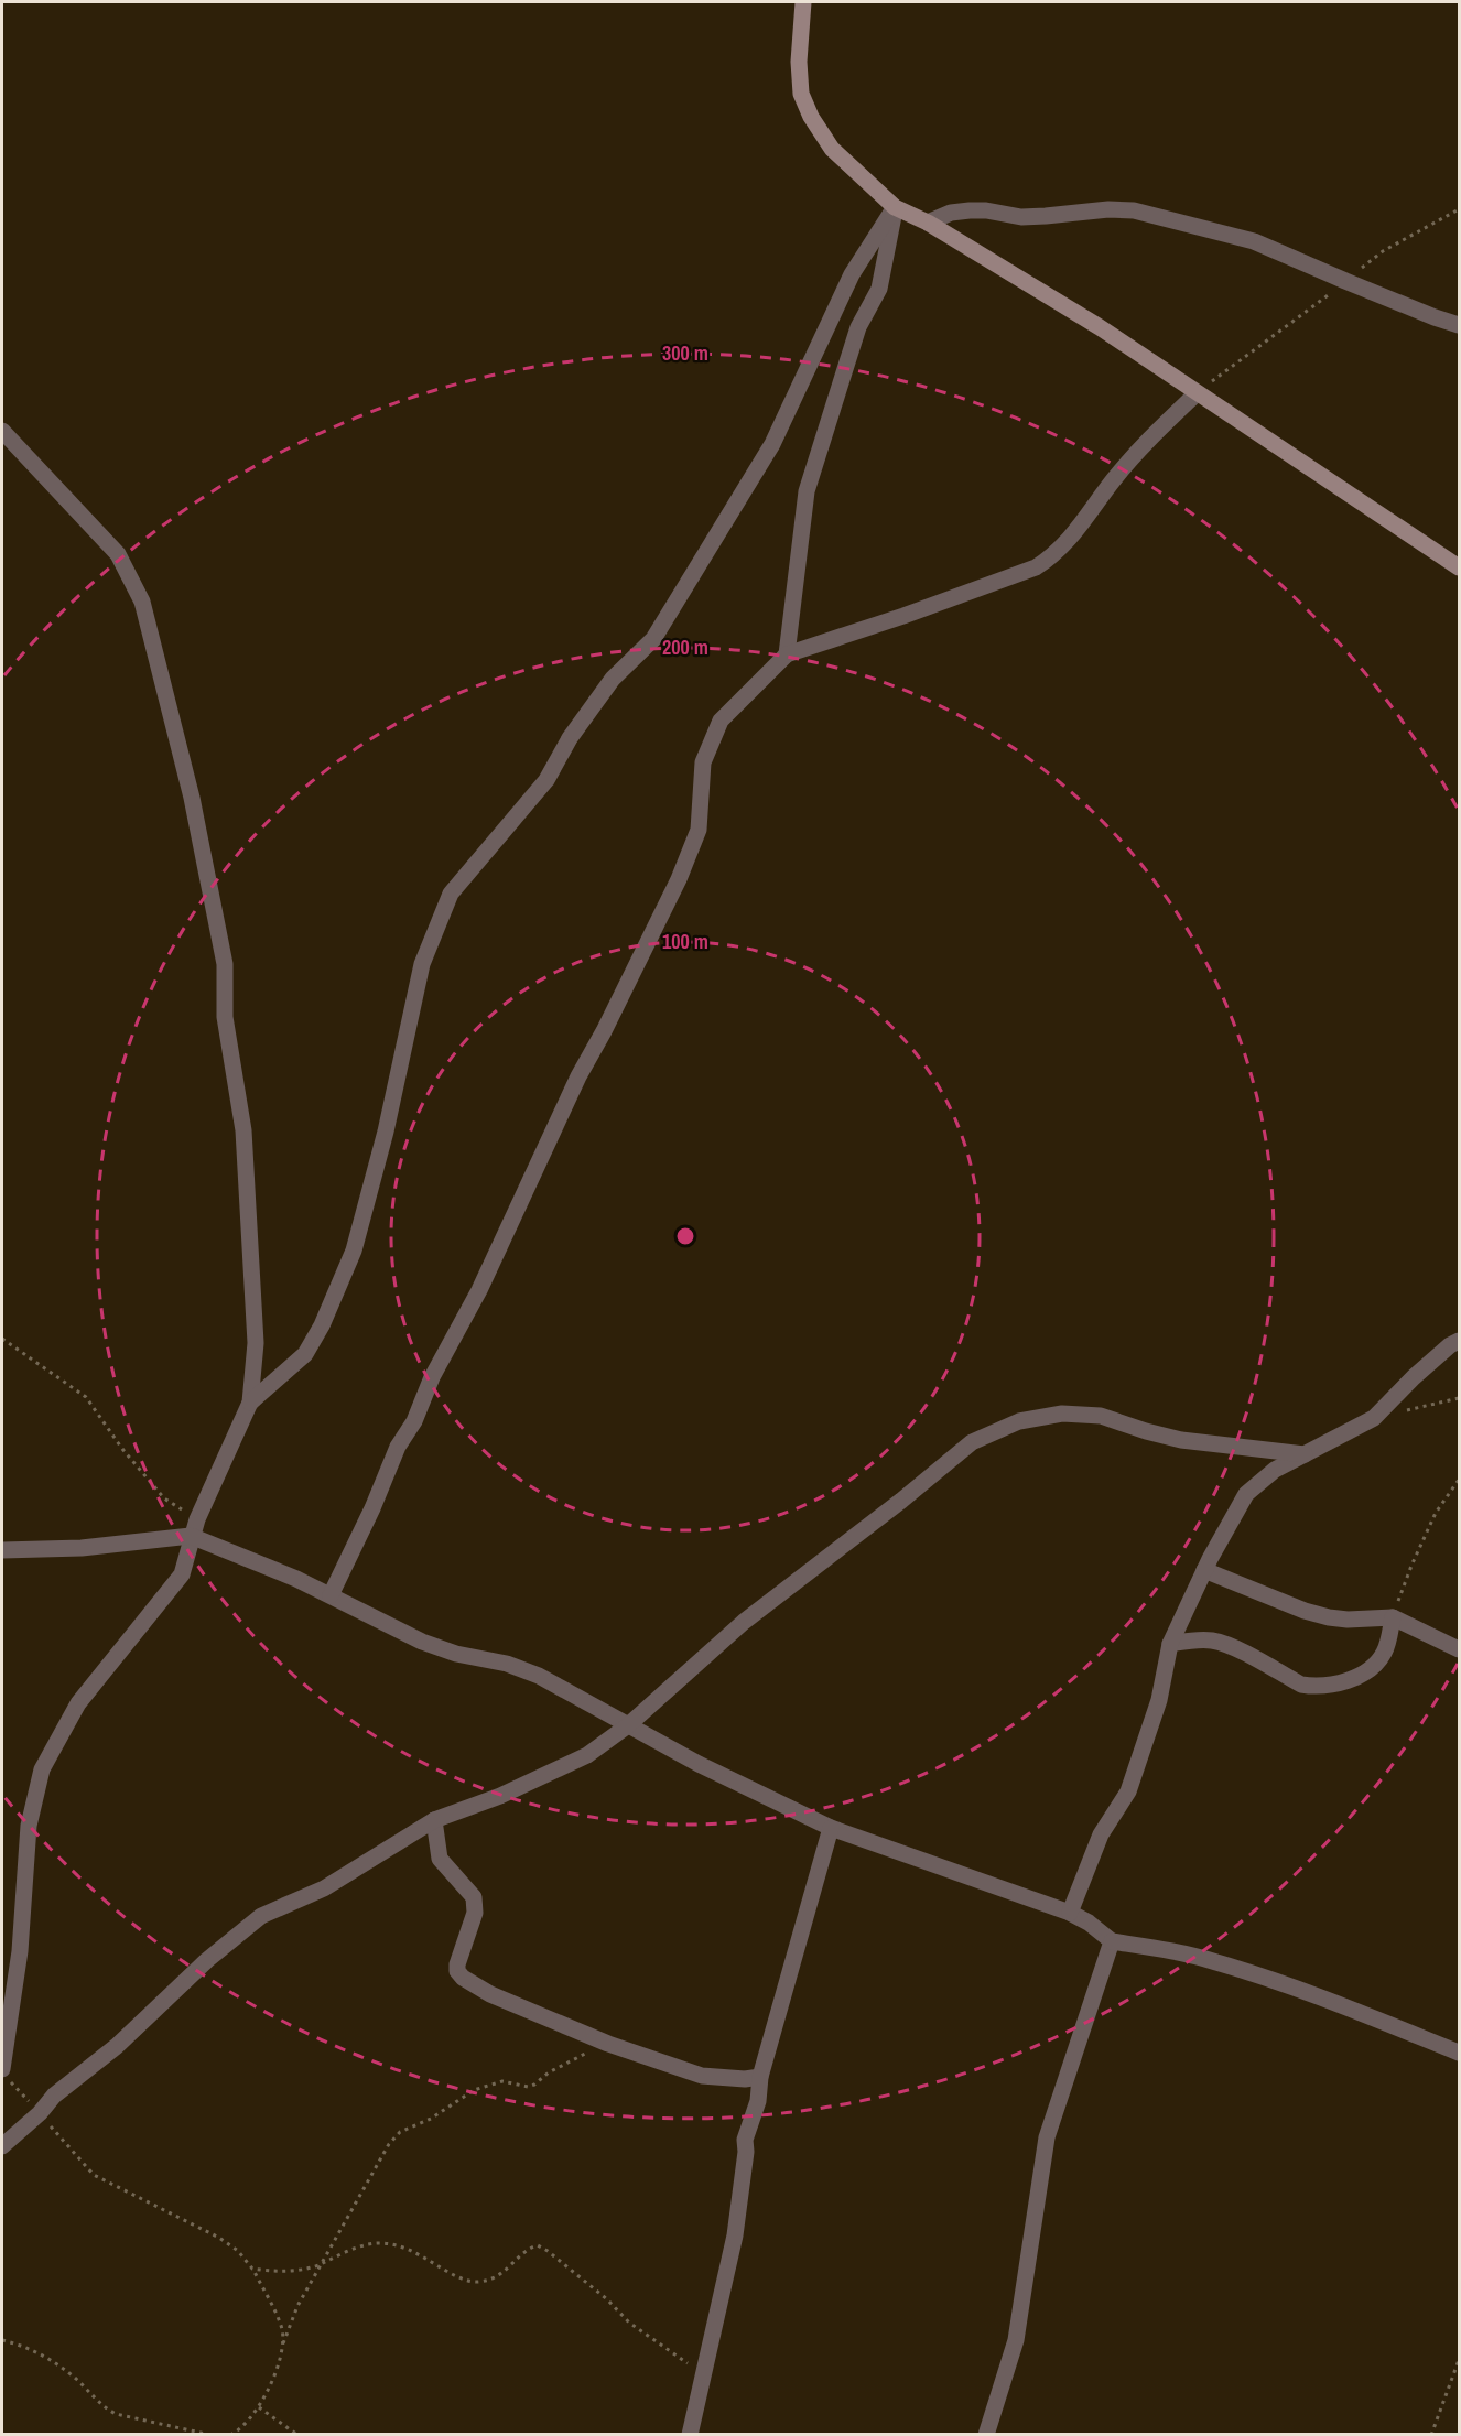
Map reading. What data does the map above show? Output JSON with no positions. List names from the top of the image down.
{
  "rings": ["300 m", "200 m", "100 m"]
}
